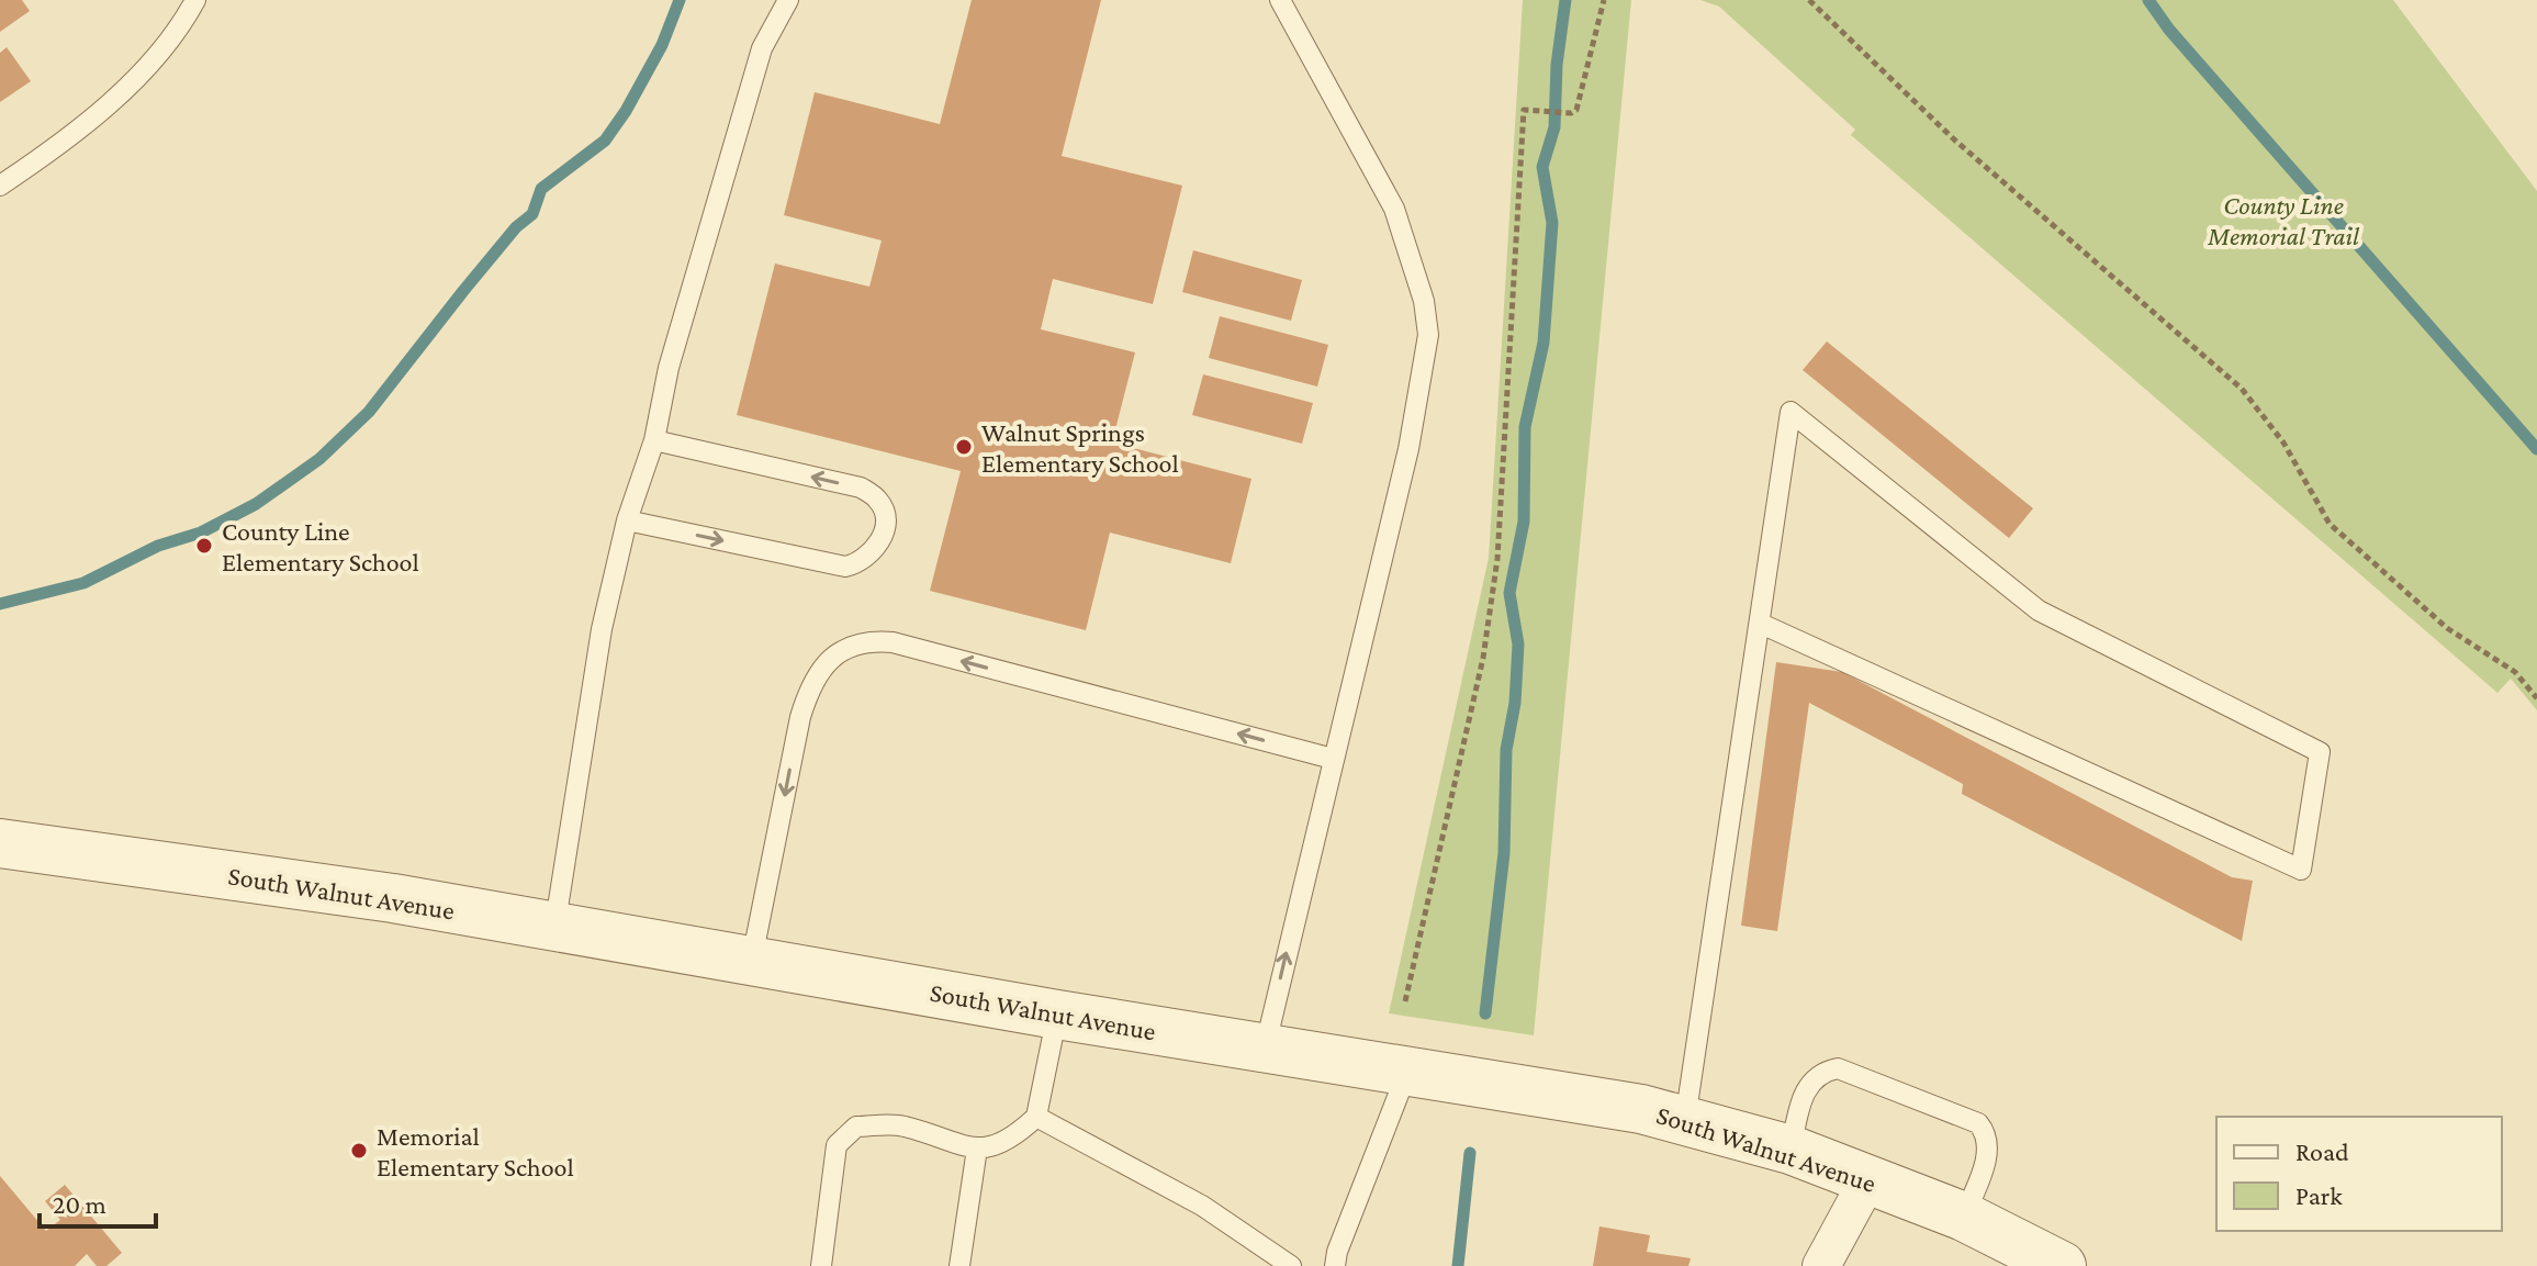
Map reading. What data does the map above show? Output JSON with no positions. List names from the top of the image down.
{
  "streets": {
    "street": ["South Walnut Avenue"]
  },
  "parks": ["County Line Memorial Trail"],
  "places": ["Walnut Springs Elementary School", "County Line Elementary School", "Memorial Elementary School"],
  "legend": ["Road", "Park"],
  "scale_bar": "20 m"
}
